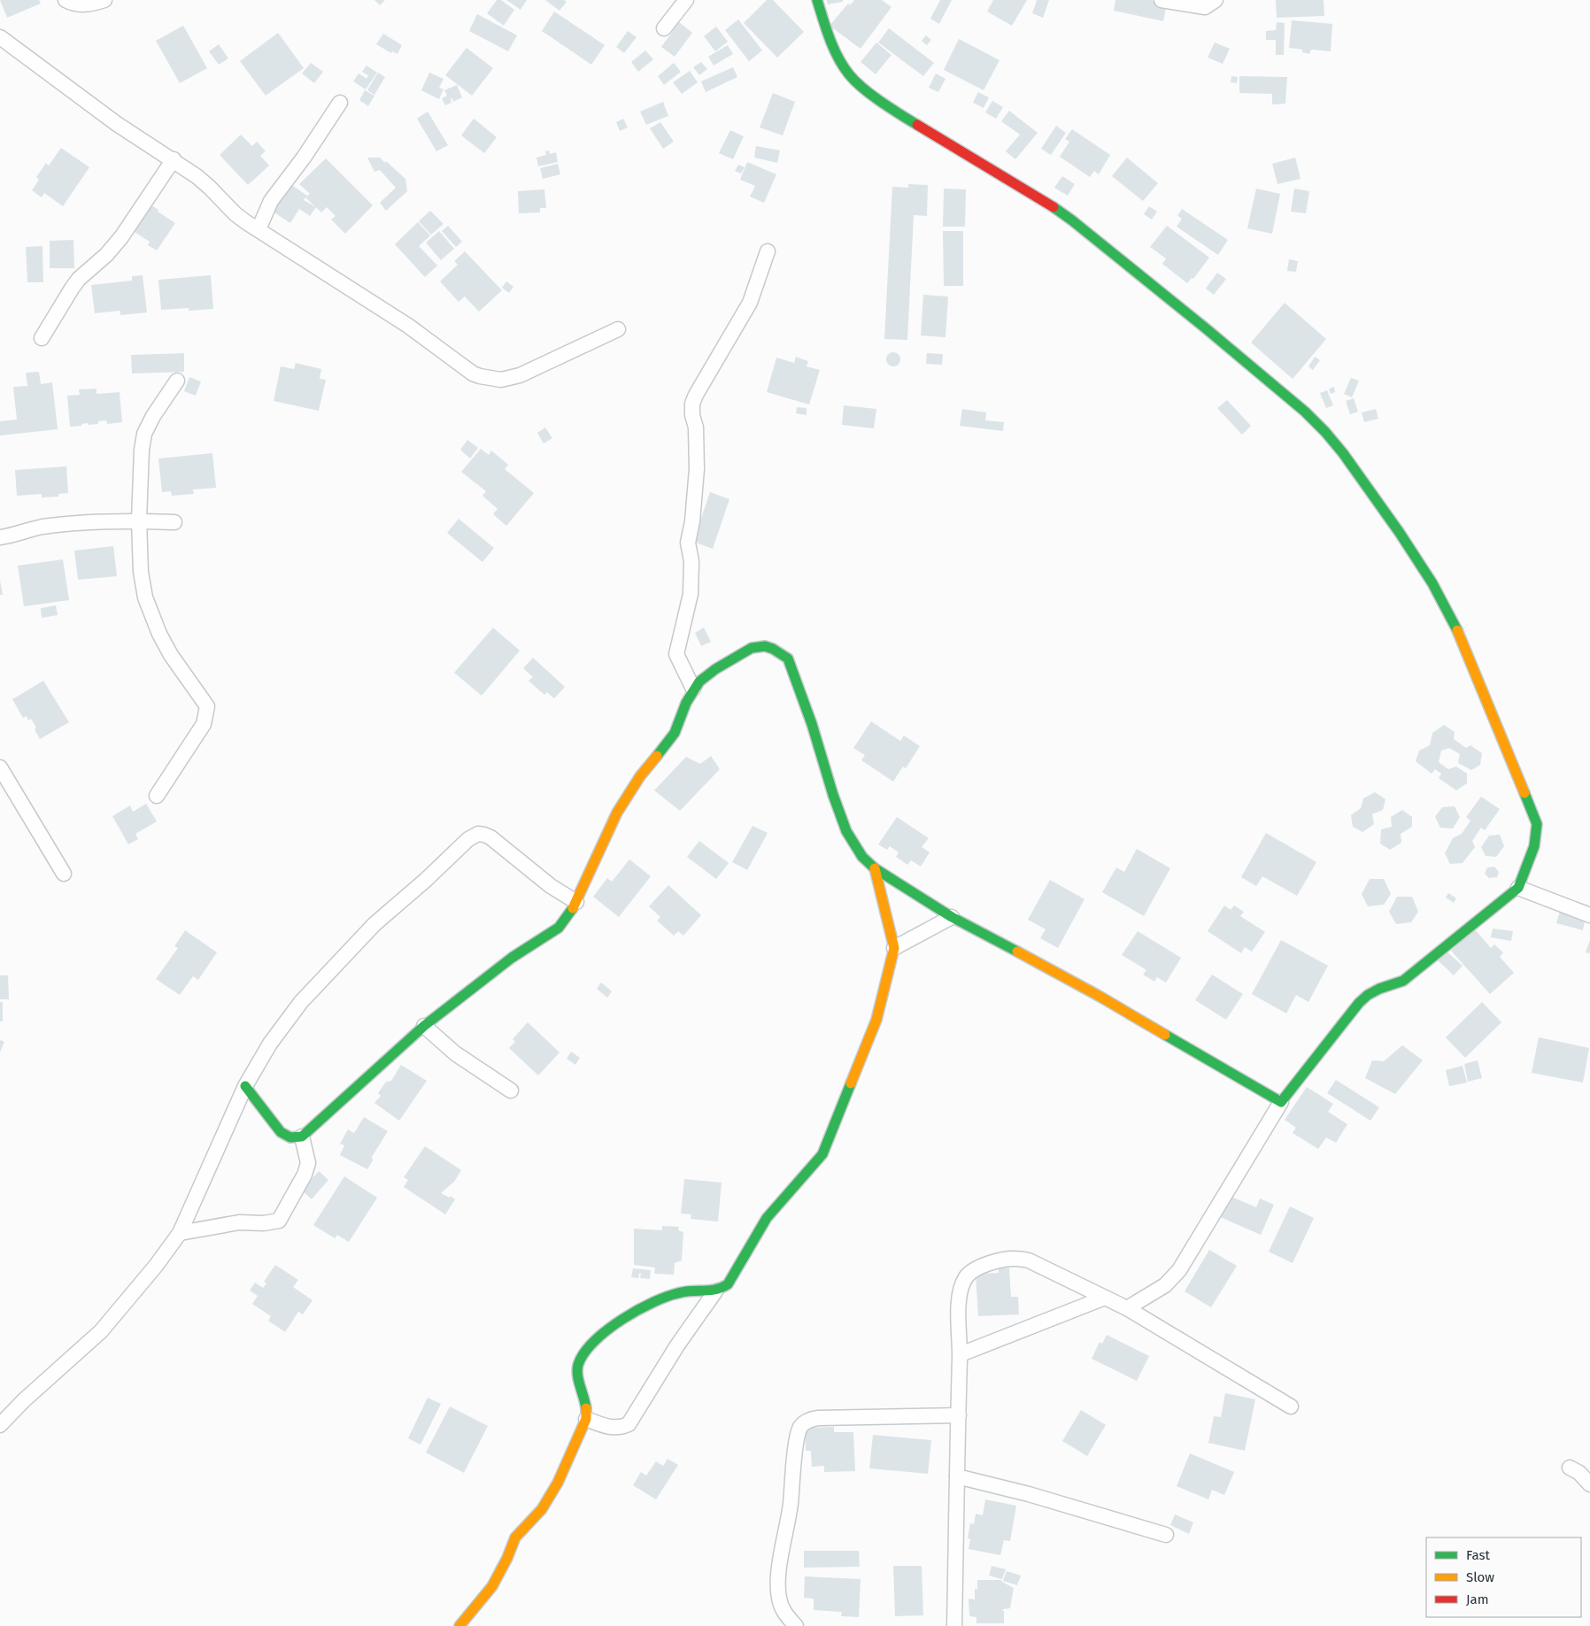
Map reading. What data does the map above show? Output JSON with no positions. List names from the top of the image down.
{
  "legend": ["Fast", "Slow", "Jam"]
}
